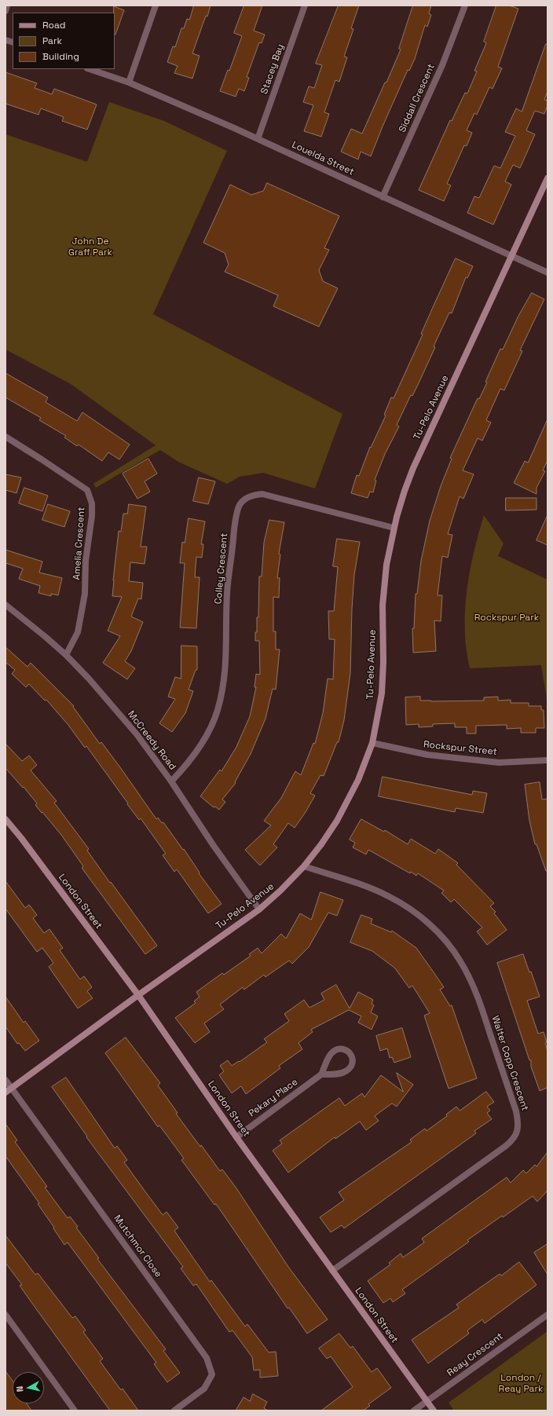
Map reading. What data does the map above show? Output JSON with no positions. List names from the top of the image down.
{
  "streets": {
    "street": [
      "Stacey Bay",
      "Siddall Crescent",
      "Louelda Street",
      "Tu-Pelo Avenue",
      "Amelia Crescent",
      "Colley Crescent",
      "McCreedy Road",
      "Rockspur Street",
      "London Street",
      "Walter Copp Crescent",
      "Pekary Place",
      "Mutchmor Close",
      "Reay Crescent"
    ]
  },
  "crossings": [
    ["Stacey Bay", "Louelda Street"],
    ["Siddall Crescent", "Louelda Street"],
    ["Louelda Street", "Tu-Pelo Avenue"],
    ["Tu-Pelo Avenue", "Colley Crescent"],
    ["Tu-Pelo Avenue", "McCreedy Road"],
    ["Tu-Pelo Avenue", "Rockspur Street"],
    ["Tu-Pelo Avenue", "London Street"],
    ["Tu-Pelo Avenue", "Walter Copp Crescent"],
    ["Tu-Pelo Avenue", "Mutchmor Close"],
    ["Amelia Crescent", "McCreedy Road"],
    ["Colley Crescent", "McCreedy Road"],
    ["London Street", "Walter Copp Crescent"],
    ["London Street", "Pekary Place"],
    ["London Street", "Reay Crescent"]
  ],
  "parks": ["John De Graff Park", "Rockspur Park", "London / Reay Park"],
  "legend": ["Road", "Park", "Building"],
  "north": "left"
}
